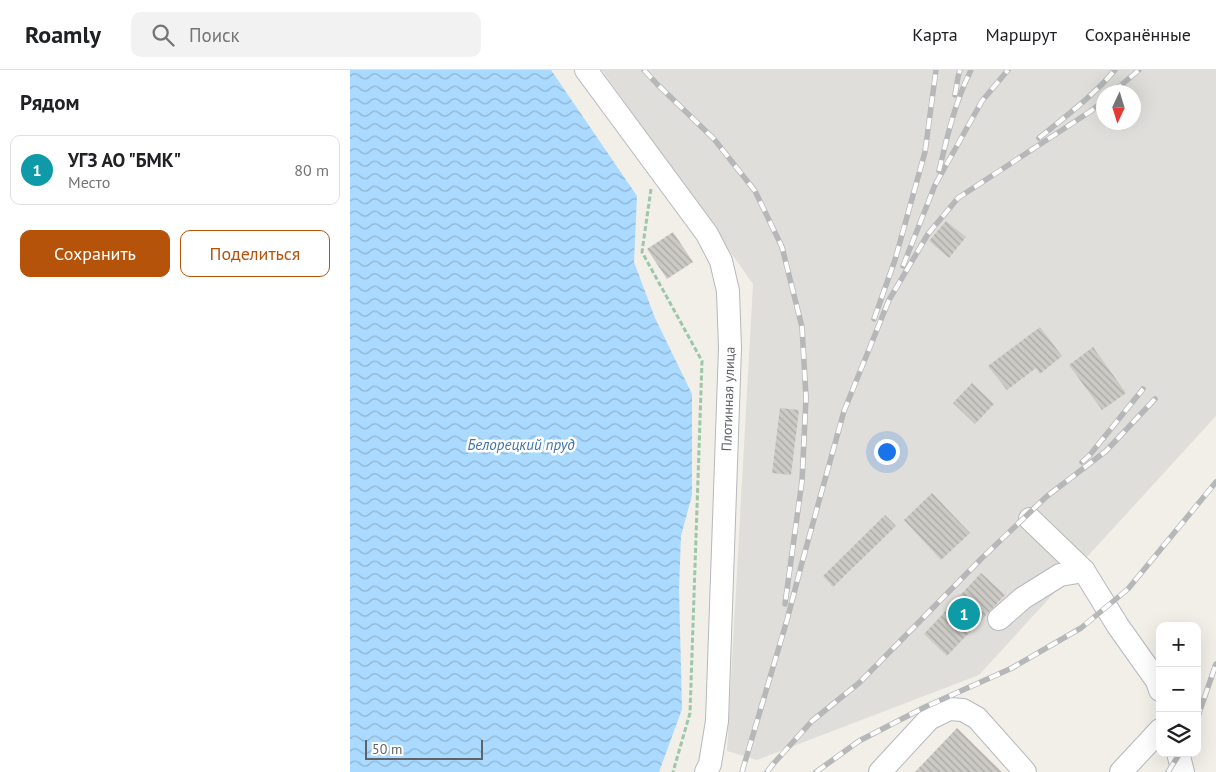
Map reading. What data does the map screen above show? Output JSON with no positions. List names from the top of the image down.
{
  "streets": {
    "street": ["Плотинная улица"]
  },
  "water": ["Белорецкий пруд"],
  "scale_bar": "50 m",
  "north": "bottom",
  "page": {
    "header": "Roamly",
    "search": "Поиск",
    "nav": ["Карта", "Маршрут", "Сохранённые"],
    "heading": "Рядом",
    "list": [
      {
        "mark": "1",
        "name": "УГЗ АО \"БМК\"",
        "note": "Место",
        "value": "80 m"
      }
    ],
    "buttons": ["Сохранить", "Поделиться"],
    "pins": "1",
    "map_buttons": ["+", "−"],
    "scale": "50 m"
  }
}
